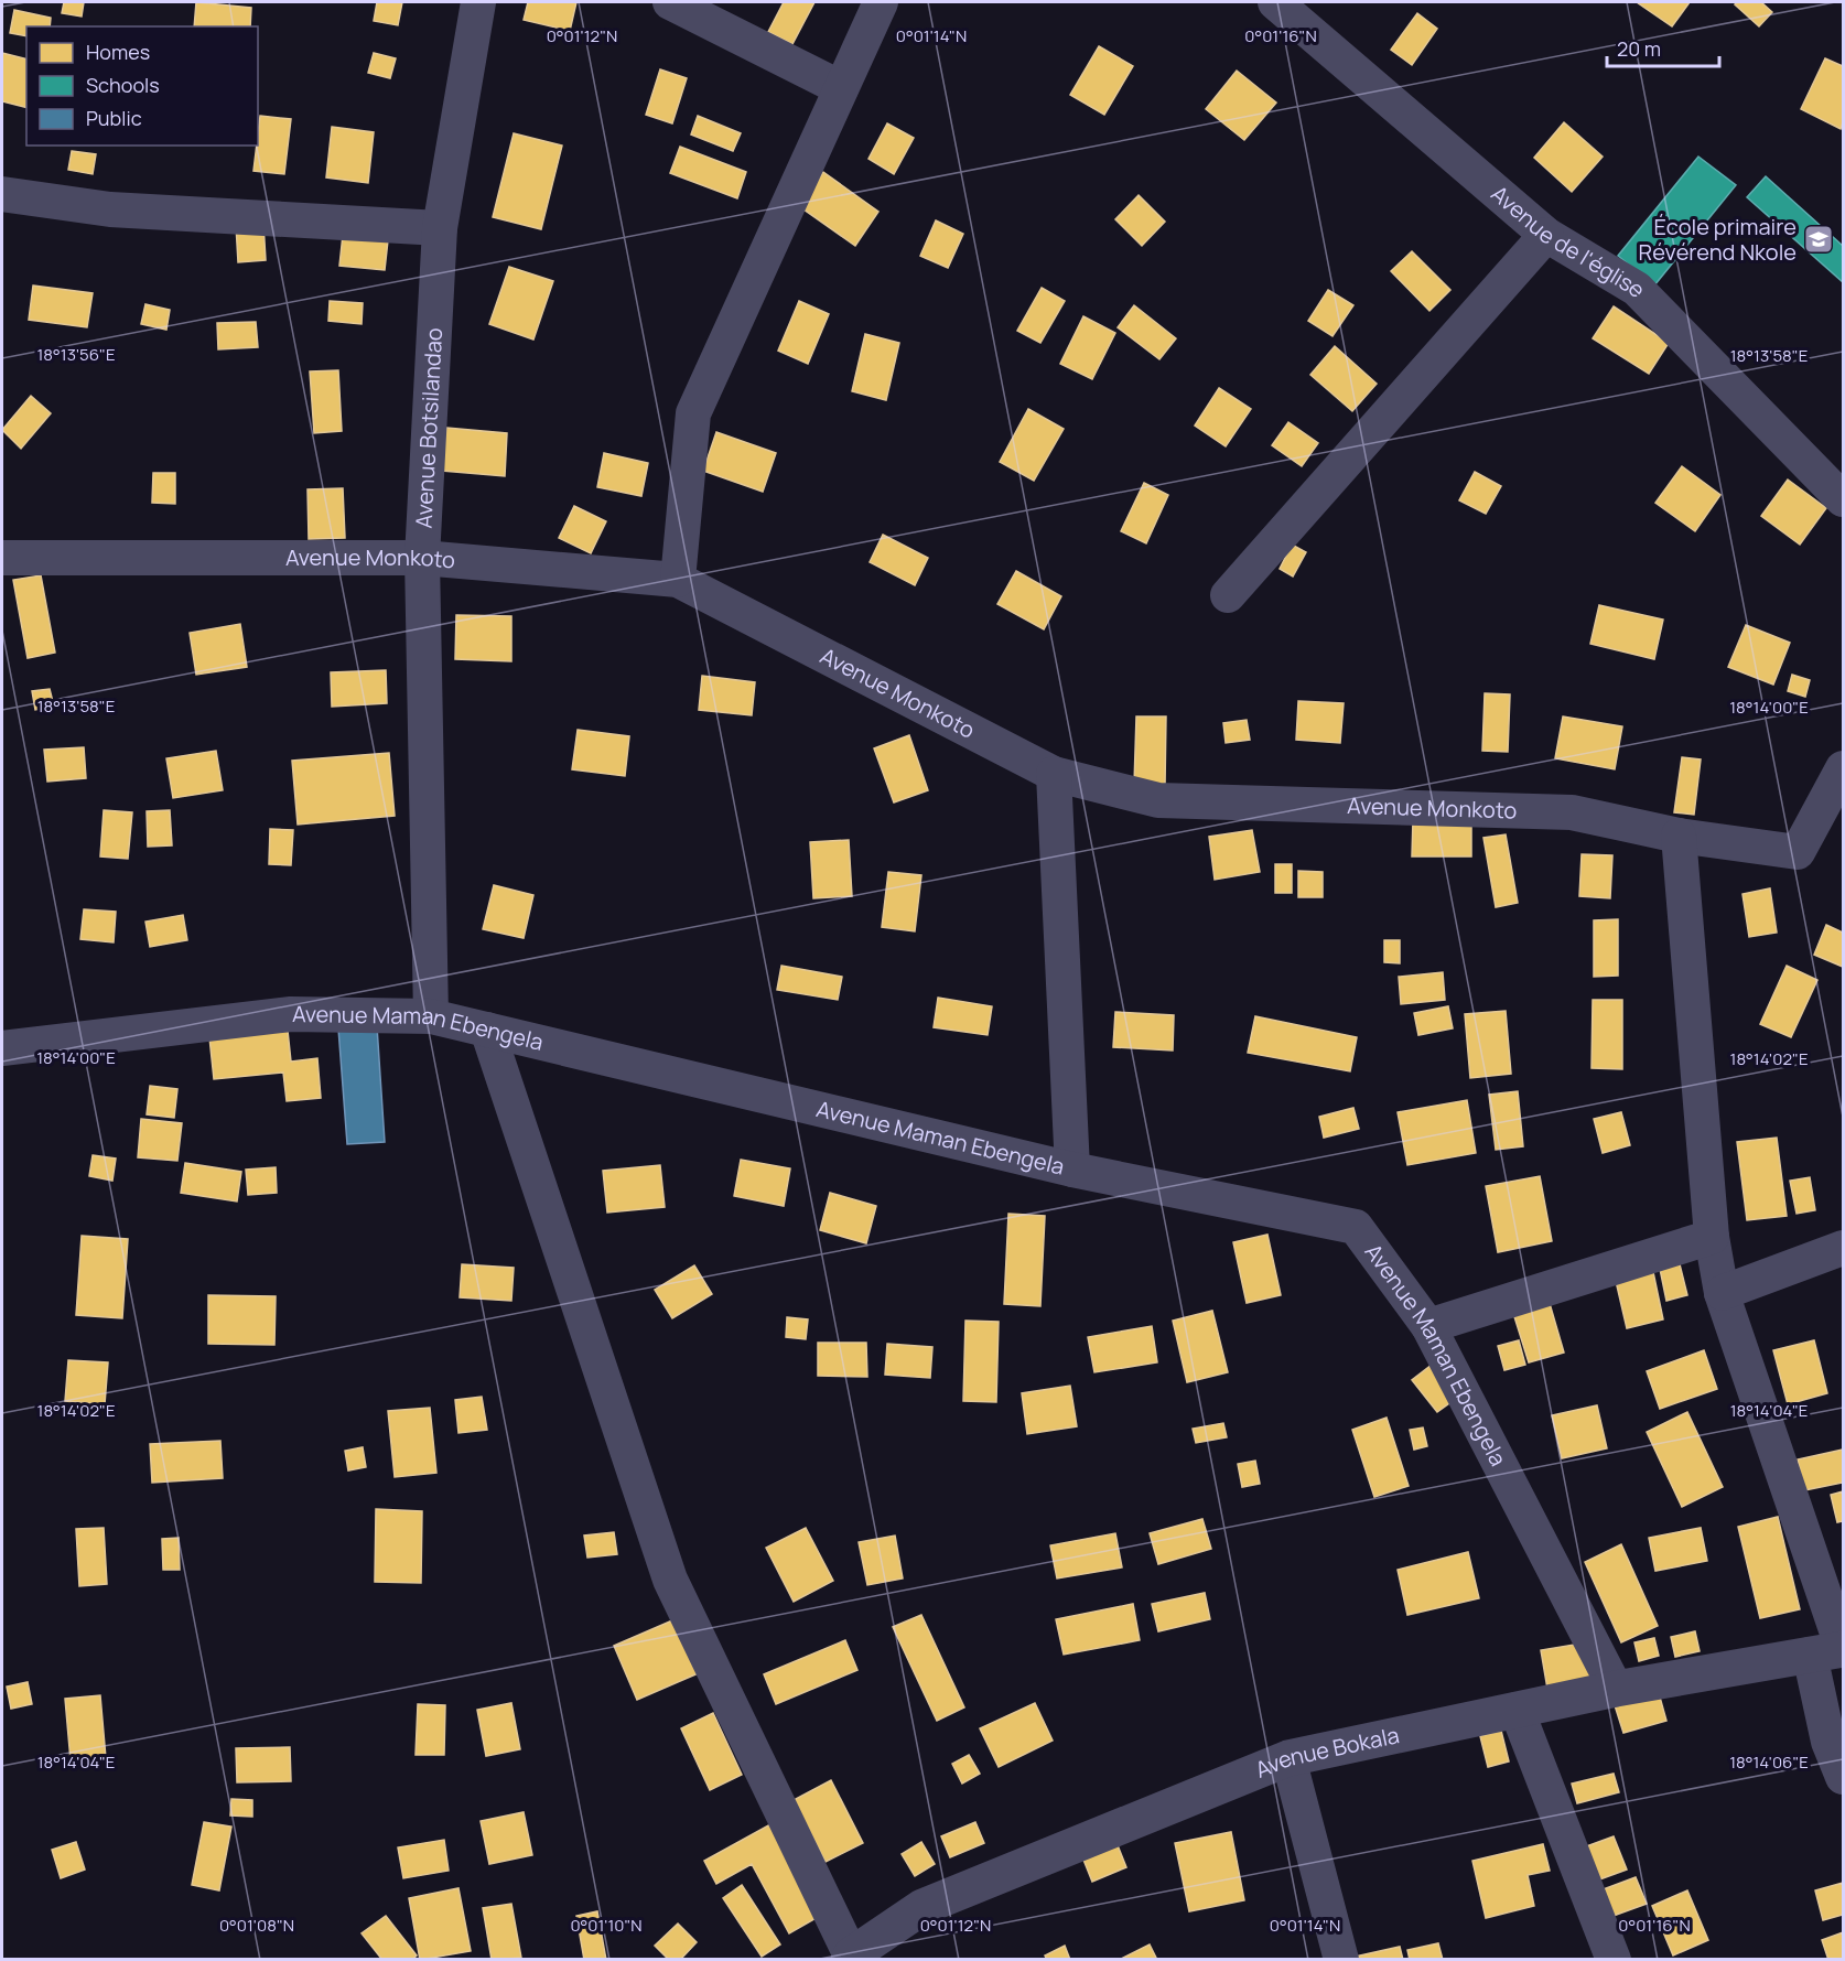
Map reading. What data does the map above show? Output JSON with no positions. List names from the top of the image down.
{
  "streets": {
    "street": [
      "Avenue de l'église",
      "Avenue Botsilandao",
      "Avenue Monkoto",
      "Avenue Maman Ebengela",
      "Avenue Bokala"
    ]
  },
  "crossings": [
    ["Avenue Botsilandao", "Avenue Monkoto"],
    ["Avenue Botsilandao", "Avenue Maman Ebengela"],
    ["Avenue Maman Ebengela", "Avenue Bokala"]
  ],
  "places": {
    "school or university": ["École primaire Révérend Nkole"]
  },
  "legend": ["Homes", "Schools", "Public"],
  "scale_bar": "20 m",
  "coordinates": [
    "0°01'12\"N",
    "0°01'14\"N",
    "0°01'16\"N",
    "18°13'56\"E",
    "18°13'58\"E",
    "18°14'00\"E",
    "18°14'02\"E",
    "18°14'04\"E",
    "18°14'06\"E",
    "0°01'08\"N",
    "0°01'10\"N"
  ]
}
